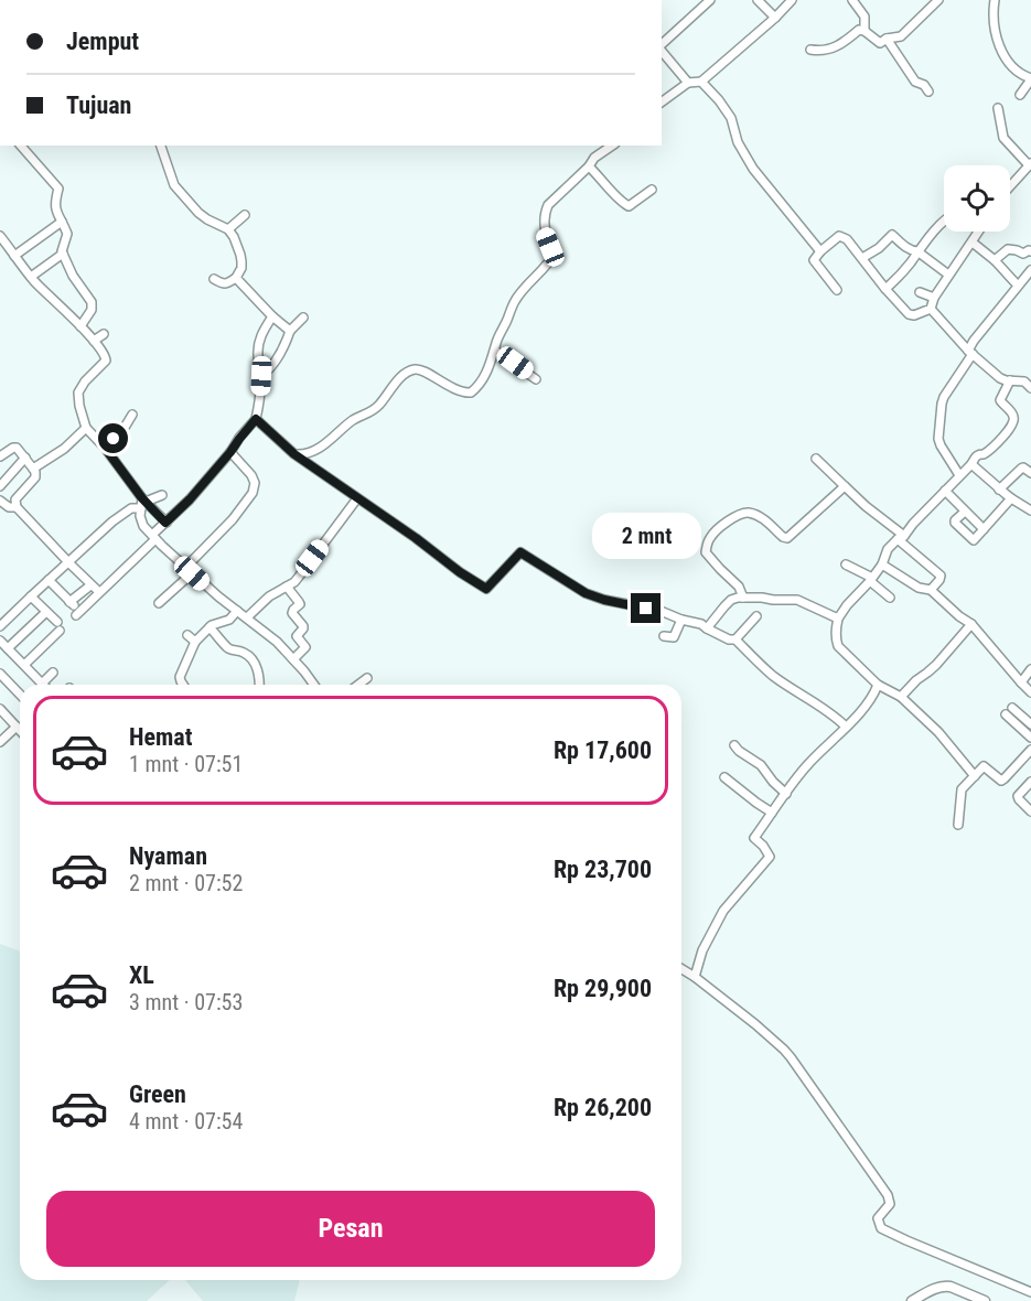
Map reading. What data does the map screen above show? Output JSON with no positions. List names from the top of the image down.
{
  "page": {
    "banner": ["Jemput", "Tujuan"],
    "bubble": "2 mnt",
    "list": [
      {
        "name": "Hemat",
        "note": "1 mnt · 07:51",
        "value": "Rp 17,600"
      },
      {
        "name": "Nyaman",
        "note": "2 mnt · 07:52",
        "value": "Rp 23,700"
      },
      {
        "name": "XL",
        "note": "3 mnt · 07:53",
        "value": "Rp 29,900"
      },
      {
        "name": "Green",
        "note": "4 mnt · 07:54",
        "value": "Rp 26,200"
      }
    ],
    "buttons": "Pesan"
  }
}
